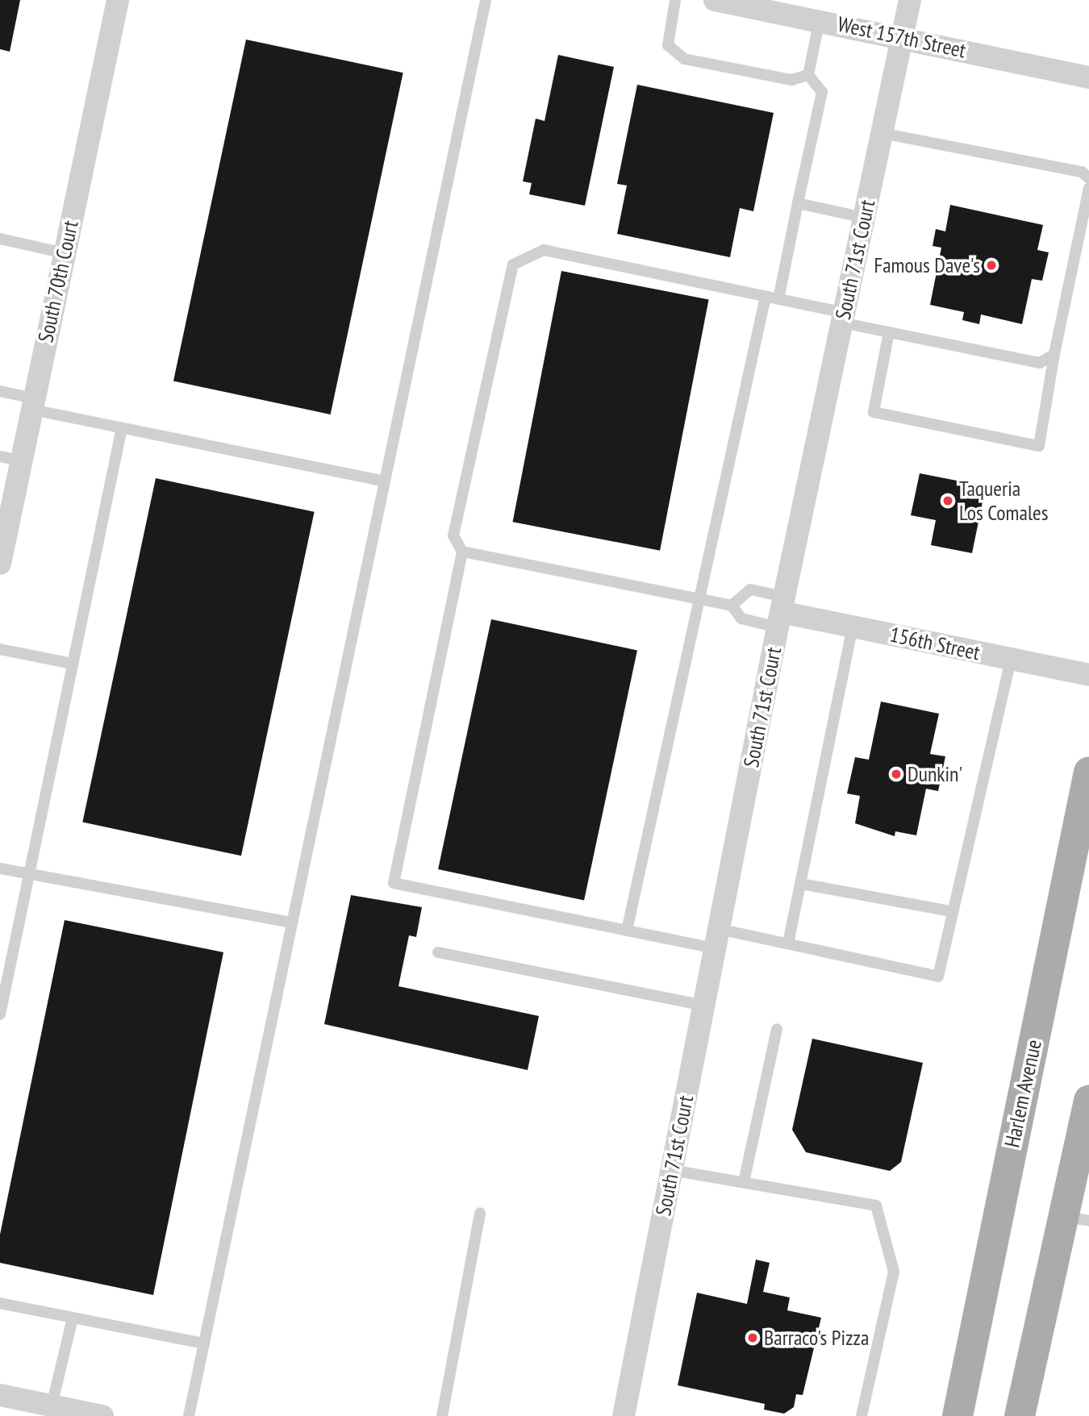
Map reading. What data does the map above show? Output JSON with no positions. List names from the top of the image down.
{
  "streets": {
    "main road": ["Harlem Avenue"],
    "street": [
      "West 157th Street",
      "South 71st Court",
      "South 70th Court",
      "156th Street"
    ]
  },
  "crossings": [
    ["West 157th Street", "South 71st Court"],
    ["South 71st Court", "156th Street"]
  ],
  "places": [
    "Famous Dave's",
    "Taqueria Los Comales",
    "Dunkin'",
    "Barraco's Pizza"
  ]
}
